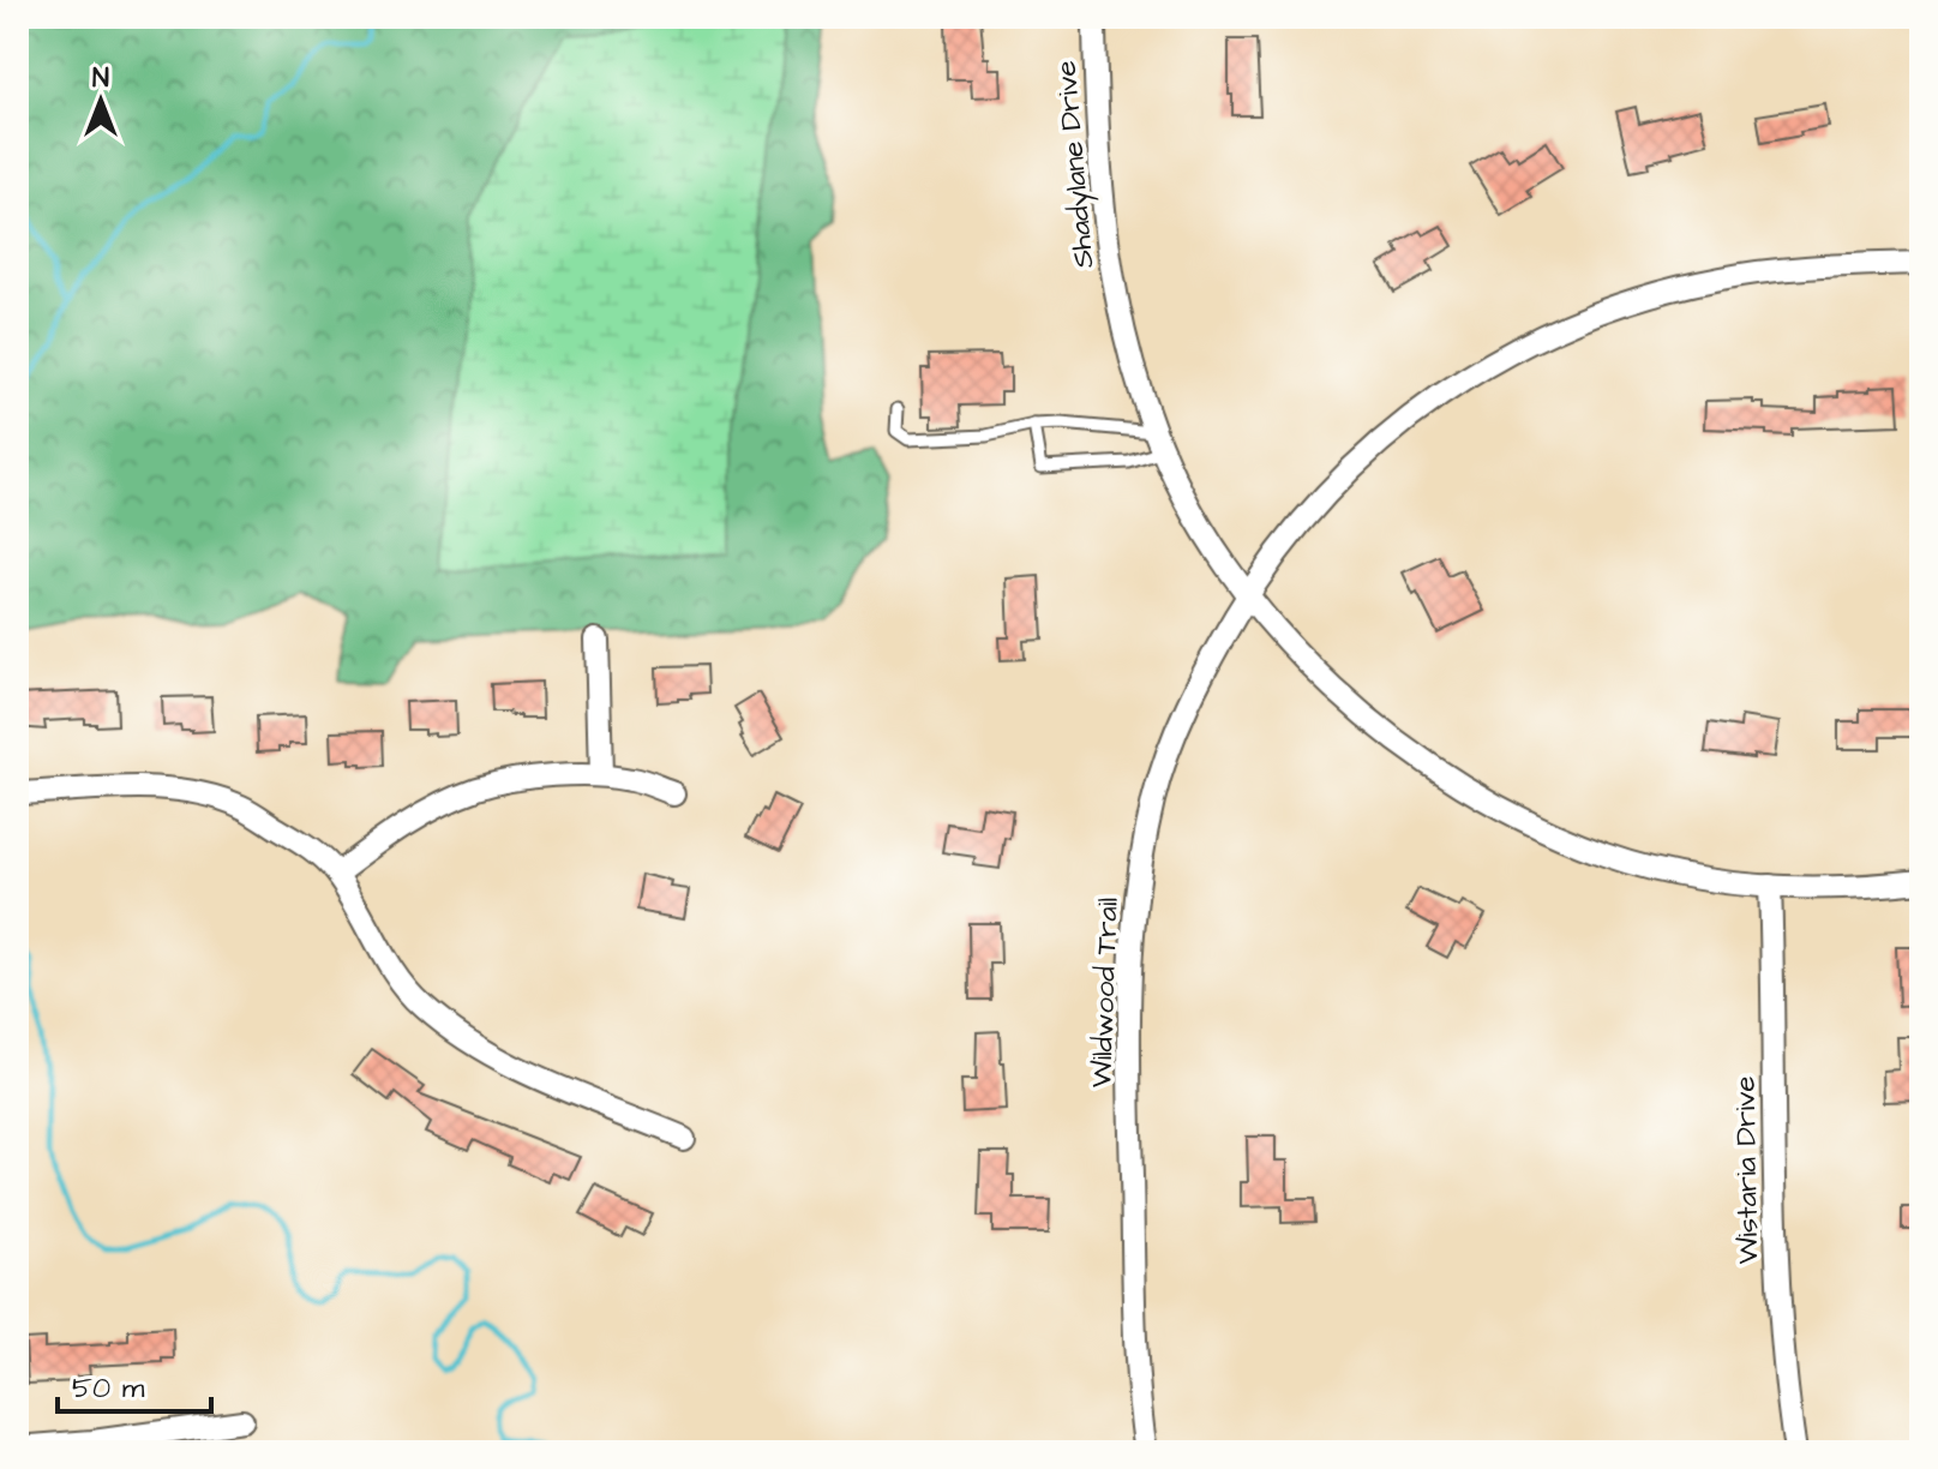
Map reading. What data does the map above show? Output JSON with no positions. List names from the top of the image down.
{
  "streets": {
    "street": ["Shadylane Drive", "Wildwood Trail", "Wistaria Drive"]
  },
  "crossings": [
    ["Shadylane Drive", "Wildwood Trail"],
    ["Shadylane Drive", "Wistaria Drive"]
  ],
  "scale_bar": "50 m",
  "north": "top"
}
